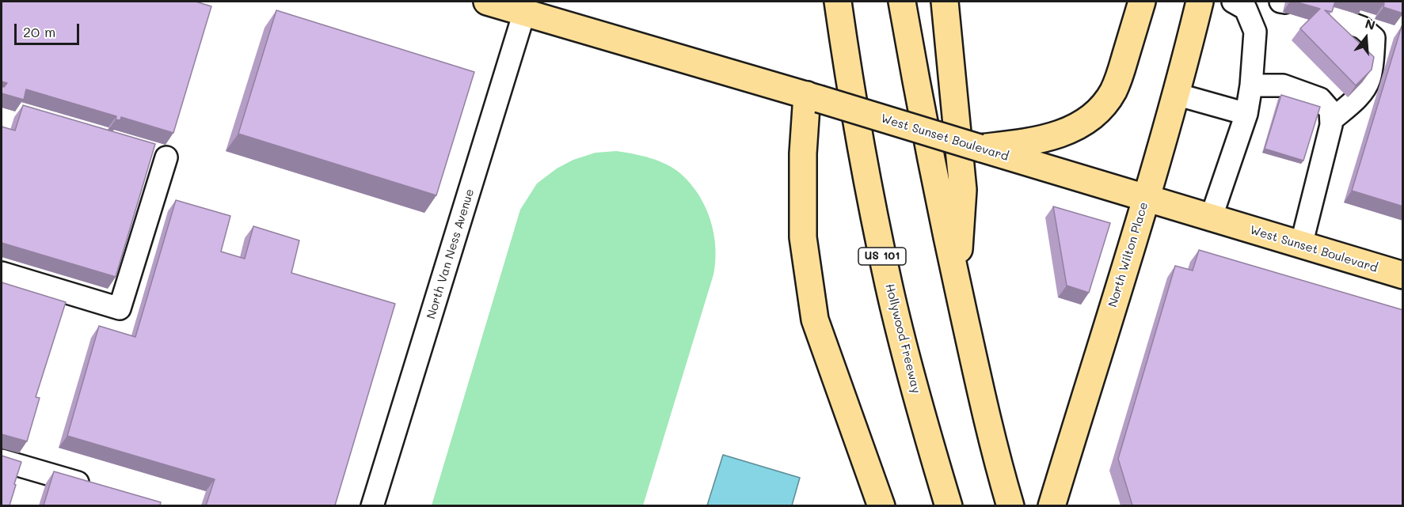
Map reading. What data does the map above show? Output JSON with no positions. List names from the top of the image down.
{
  "streets": {
    "main road": [
      "West Sunset Boulevard",
      "North Wilton Place",
      "US 101",
      "Hollywood Freeway"
    ],
    "street": ["North Van Ness Avenue"]
  },
  "crossings": [
    ["West Sunset Boulevard", "North Van Ness Avenue"],
    ["West Sunset Boulevard", "North Wilton Place"]
  ],
  "scale_bar": "20 m",
  "north": "top"
}
